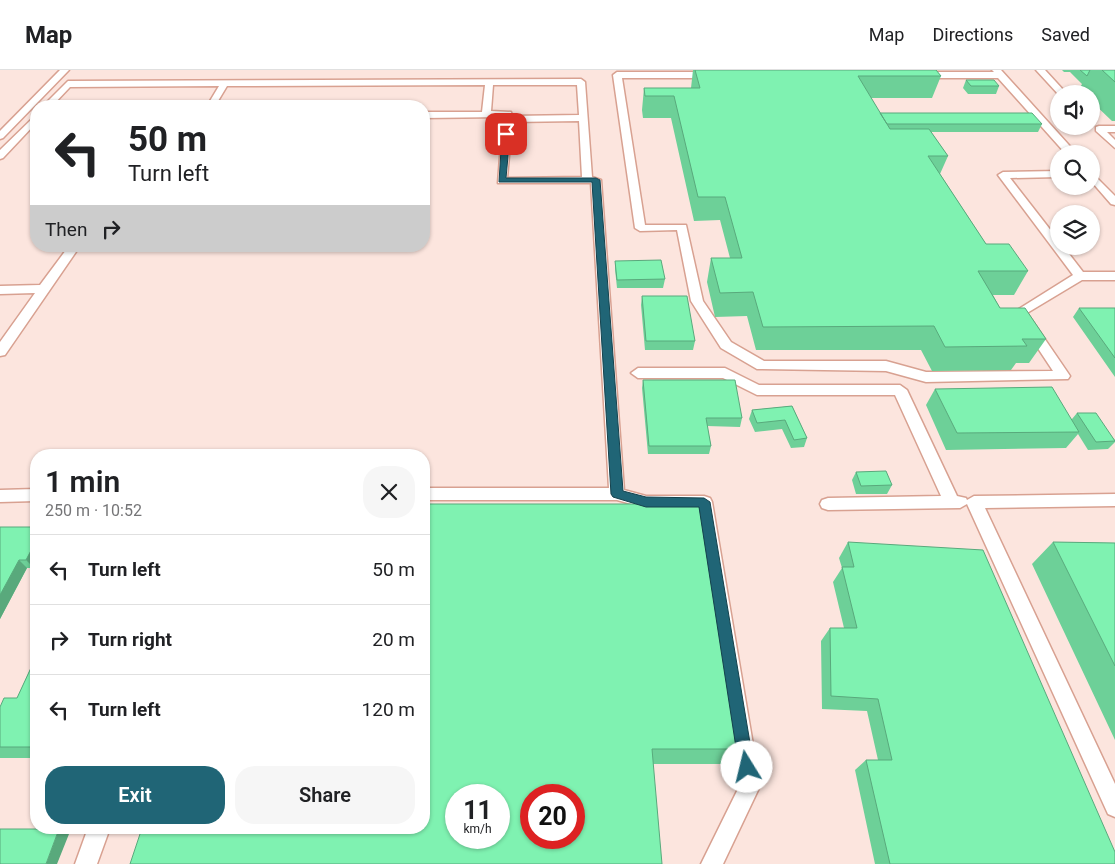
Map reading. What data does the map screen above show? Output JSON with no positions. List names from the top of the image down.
{
  "page": {
    "header": "Map",
    "nav": ["Map", "Directions", "Saved"],
    "turn": ["50 m", "Turn left"],
    "then": "Then",
    "heading": ["1 min", "250 m · 10:52"],
    "list": [
      {
        "name": "Turn left",
        "value": "50 m"
      },
      {
        "name": "Turn right",
        "value": "20 m"
      },
      {
        "name": "Turn left",
        "value": "120 m"
      }
    ],
    "buttons": ["Exit", "Share"],
    "speed": "11 km/h",
    "limit": "20"
  }
}
